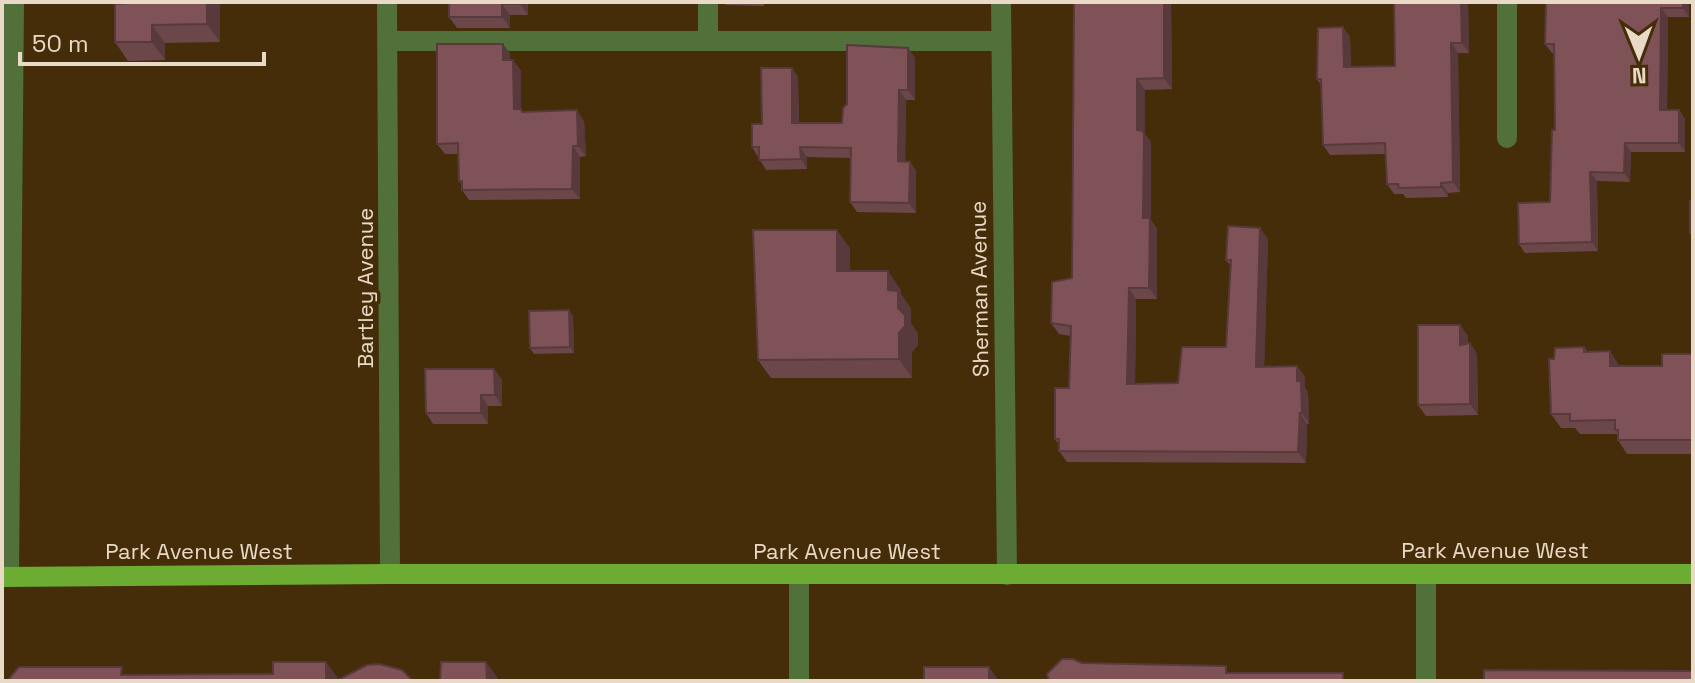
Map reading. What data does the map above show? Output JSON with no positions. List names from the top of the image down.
{
  "streets": {
    "main road": ["Park Avenue West"],
    "street": ["Bartley Avenue", "Sherman Avenue"]
  },
  "crossings": [
    ["Bartley Avenue", "Park Avenue West"],
    ["Sherman Avenue", "Park Avenue West"]
  ],
  "scale_bar": "50 m",
  "north": "bottom"
}
